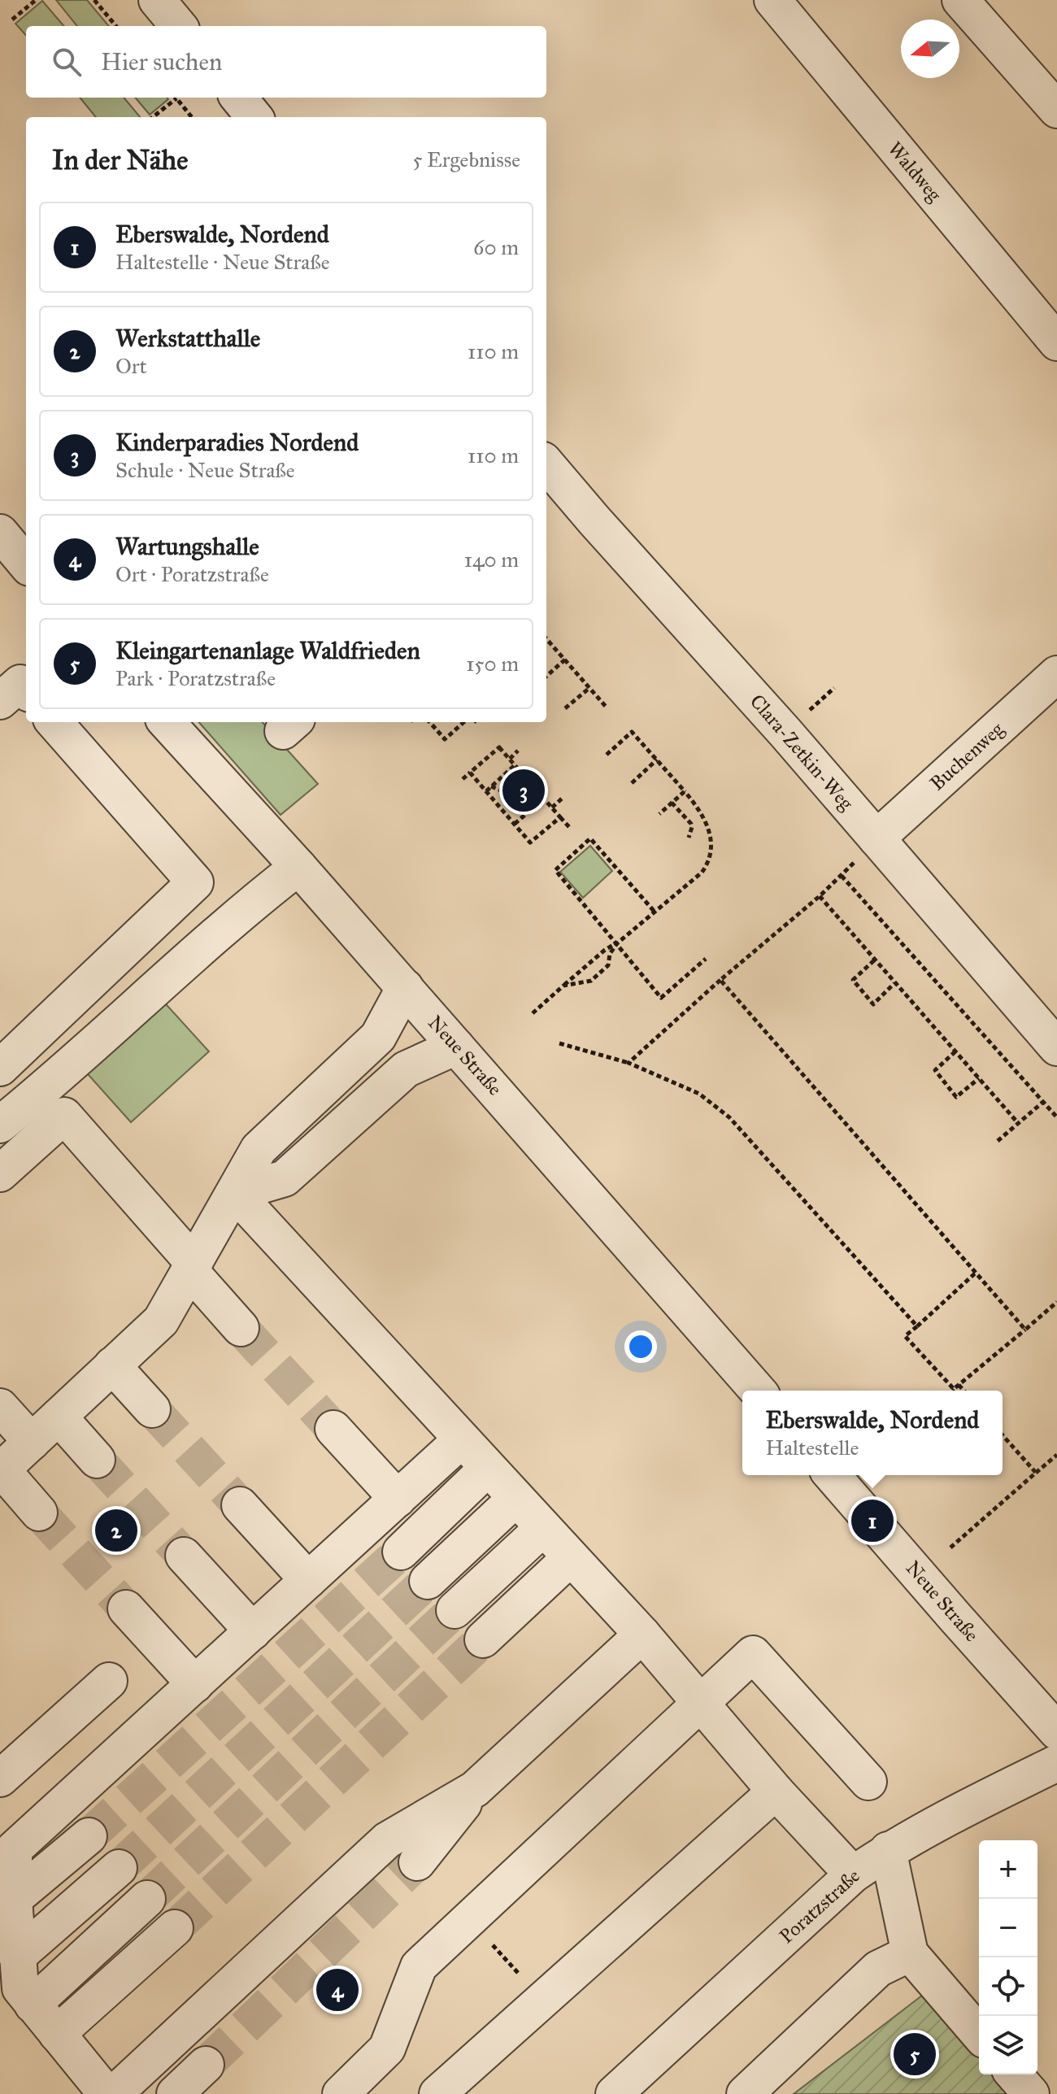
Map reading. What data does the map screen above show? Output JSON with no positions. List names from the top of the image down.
{
  "streets": {
    "street": [
      "Waldweg",
      "Clara-Zetkin-Weg",
      "Buchenweg",
      "Neue Straße",
      "Poratzstraße"
    ]
  },
  "crossings": [
    ["Clara-Zetkin-Weg", "Buchenweg"]
  ],
  "north": "left",
  "page": {
    "search": "Hier suchen",
    "heading": ["In der Nähe", "5 Ergebnisse"],
    "list": [
      {
        "mark": "1",
        "name": "Eberswalde, Nordend",
        "note": "Haltestelle · Neue Straße",
        "value": "60 m"
      },
      {
        "mark": "2",
        "name": "Werkstatthalle",
        "note": "Ort",
        "value": "110 m"
      },
      {
        "mark": "3",
        "name": "Kinderparadies Nordend",
        "note": "Schule · Neue Straße",
        "value": "110 m"
      },
      {
        "mark": "4",
        "name": "Wartungshalle",
        "note": "Ort · Poratzstraße",
        "value": "140 m"
      },
      {
        "mark": "5",
        "name": "Kleingartenanlage Waldfrieden",
        "note": "Park · Poratzstraße",
        "value": "150 m"
      }
    ],
    "pins": [
      "3",
      "1",
      "2",
      "4",
      "5"
    ],
    "popup": ["Eberswalde, Nordend", "Haltestelle"],
    "map_buttons": ["+", "−"]
  }
}
